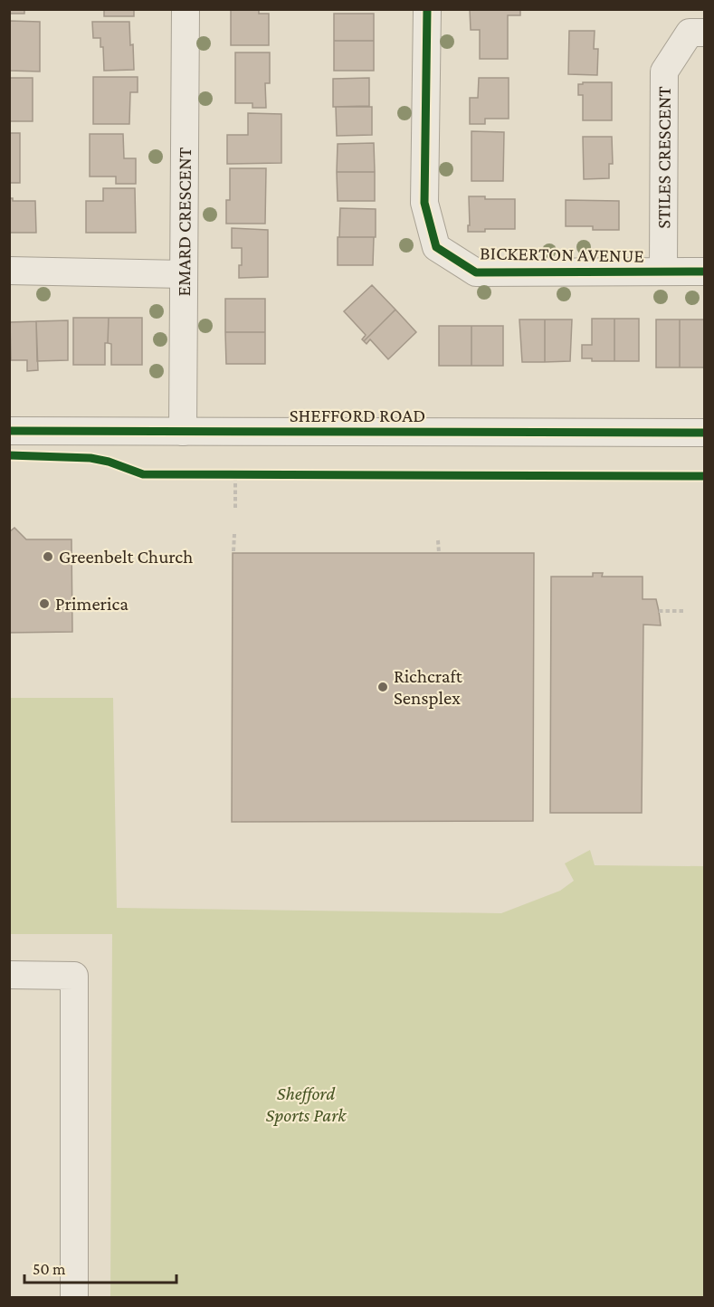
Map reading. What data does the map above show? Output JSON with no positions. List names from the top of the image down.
{
  "streets": {
    "street": [
      "STILES CRESCENT",
      "EMARD CRESCENT",
      "BICKERTON AVENUE",
      "SHEFFORD ROAD"
    ]
  },
  "crossings": [
    ["STILES CRESCENT", "BICKERTON AVENUE"],
    ["EMARD CRESCENT", "SHEFFORD ROAD"]
  ],
  "parks": ["Shefford Sports Park"],
  "places": ["Greenbelt Church", "Primerica", "Richcraft Sensplex"],
  "scale_bar": "50 m"
}
